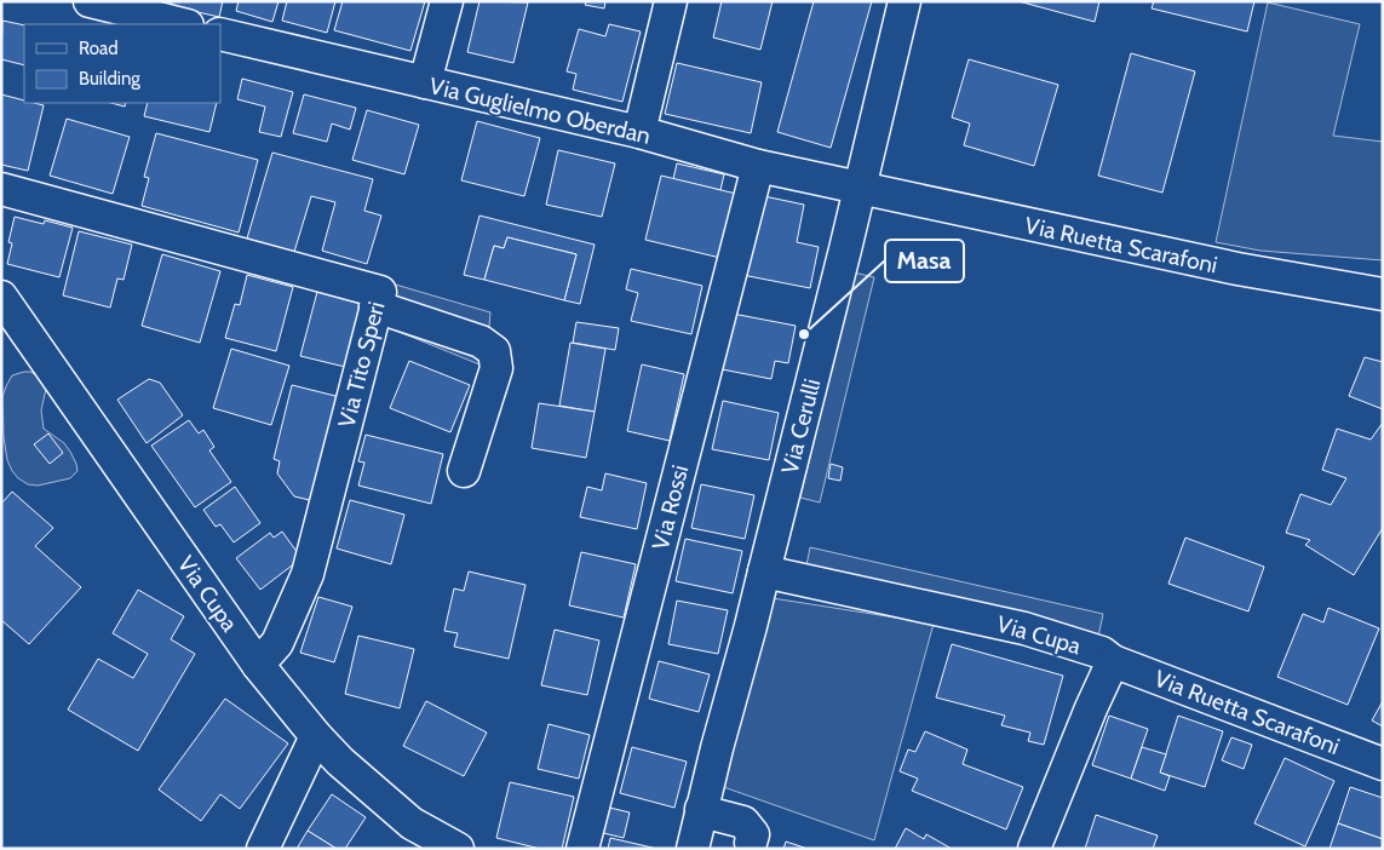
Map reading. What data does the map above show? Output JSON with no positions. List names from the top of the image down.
{
  "streets": {
    "street": [
      "Via Guglielmo Oberdan",
      "Via Ruetta Scarafoni",
      "Via Tito Speri",
      "Via Cerulli",
      "Via Rossi",
      "Via Cupa"
    ]
  },
  "crossings": [
    ["Via Guglielmo Oberdan", "Via Ruetta Scarafoni"],
    ["Via Guglielmo Oberdan", "Via Cerulli"],
    ["Via Guglielmo Oberdan", "Via Rossi"],
    ["Via Ruetta Scarafoni", "Via Cerulli"],
    ["Via Ruetta Scarafoni", "Via Cupa"],
    ["Via Tito Speri", "Via Cupa"],
    ["Via Cerulli", "Via Cupa"]
  ],
  "places": ["Masa"],
  "legend": ["Road", "Building"]
}
